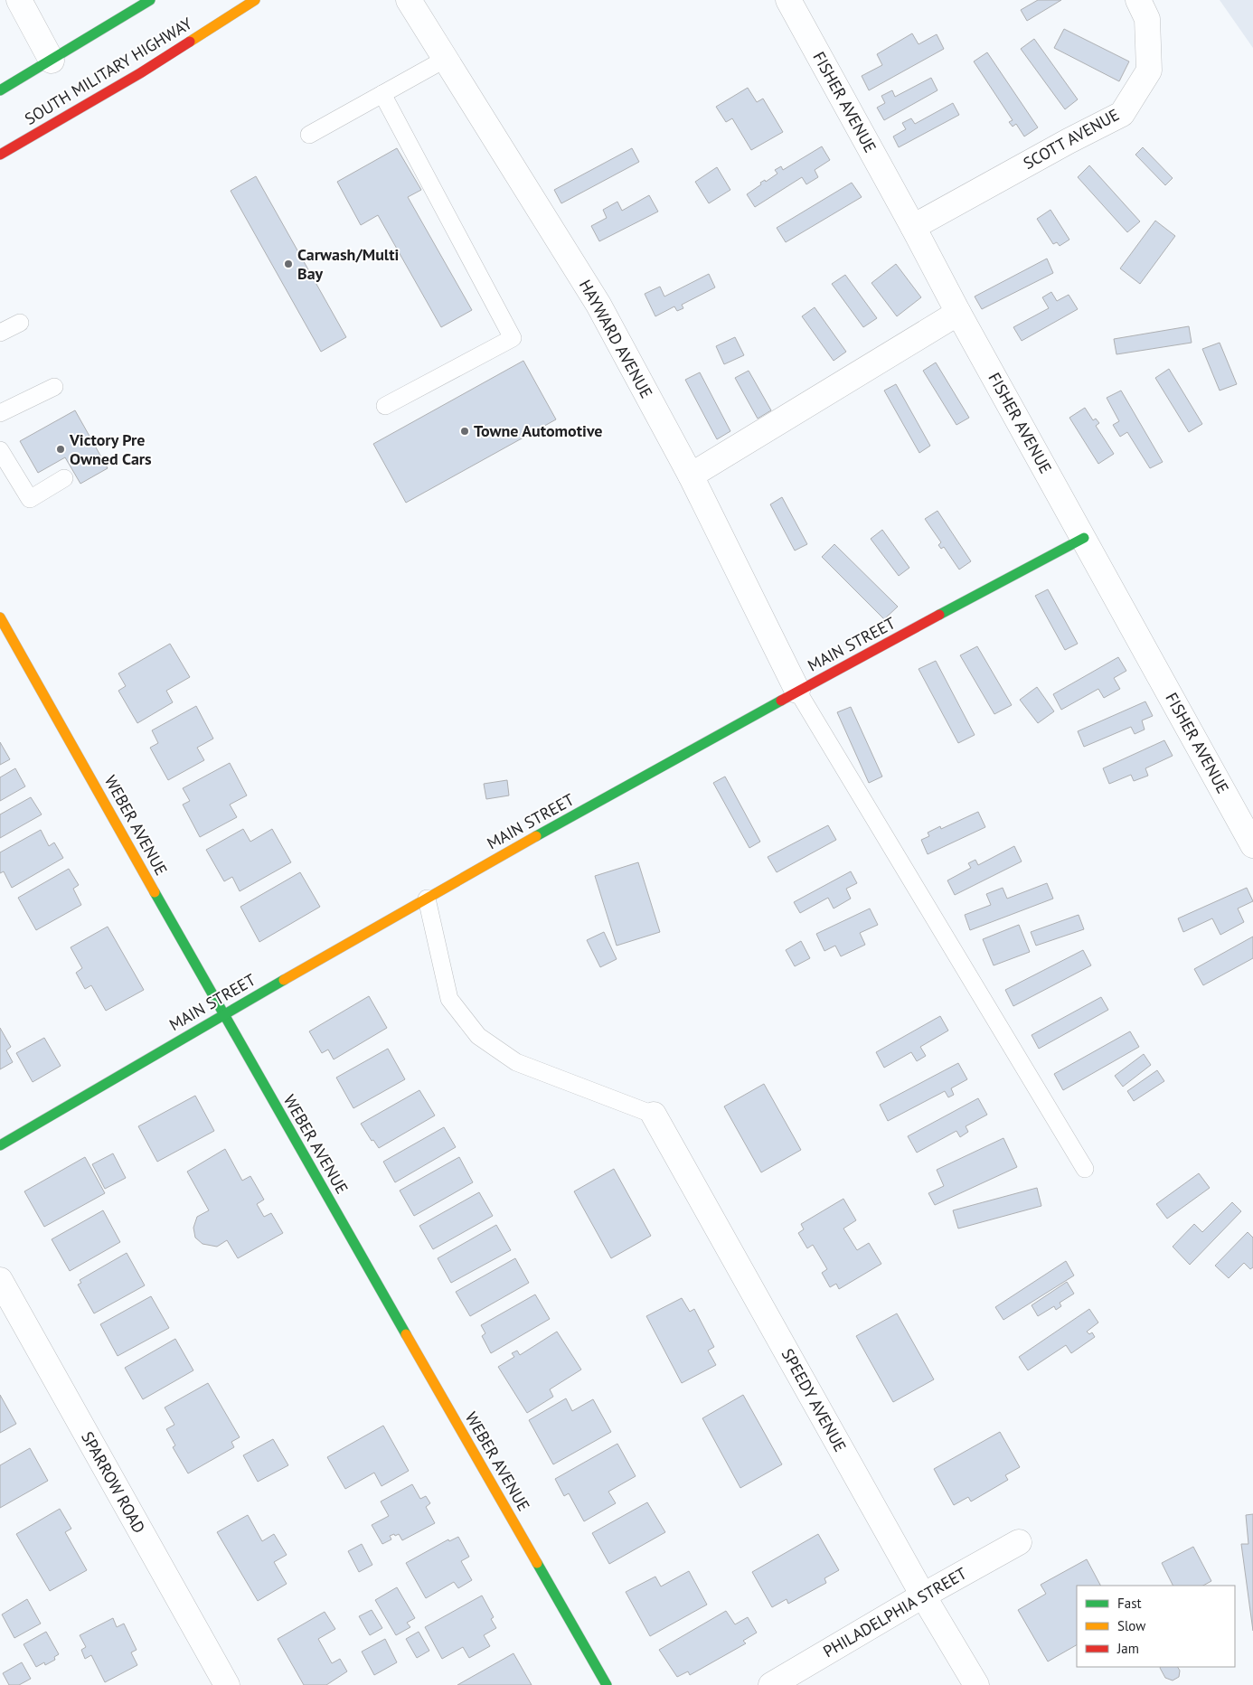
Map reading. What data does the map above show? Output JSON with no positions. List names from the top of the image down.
{
  "streets": {
    "street": [
      "SOUTH MILITARY HIGHWAY",
      "FISHER AVENUE",
      "SCOTT AVENUE",
      "HAYWARD AVENUE",
      "MAIN STREET",
      "WEBER AVENUE",
      "SPEEDY AVENUE",
      "SPARROW ROAD",
      "PHILADELPHIA STREET"
    ]
  },
  "crossings": [
    ["FISHER AVENUE", "SCOTT AVENUE"],
    ["FISHER AVENUE", "MAIN STREET"],
    ["HAYWARD AVENUE", "MAIN STREET"],
    ["MAIN STREET", "WEBER AVENUE"],
    ["SPEEDY AVENUE", "PHILADELPHIA STREET"]
  ],
  "places": ["Carwash/Multi Bay", "Towne Automotive", "Victory Pre Owned Cars"],
  "legend": ["Fast", "Slow", "Jam"]
}
